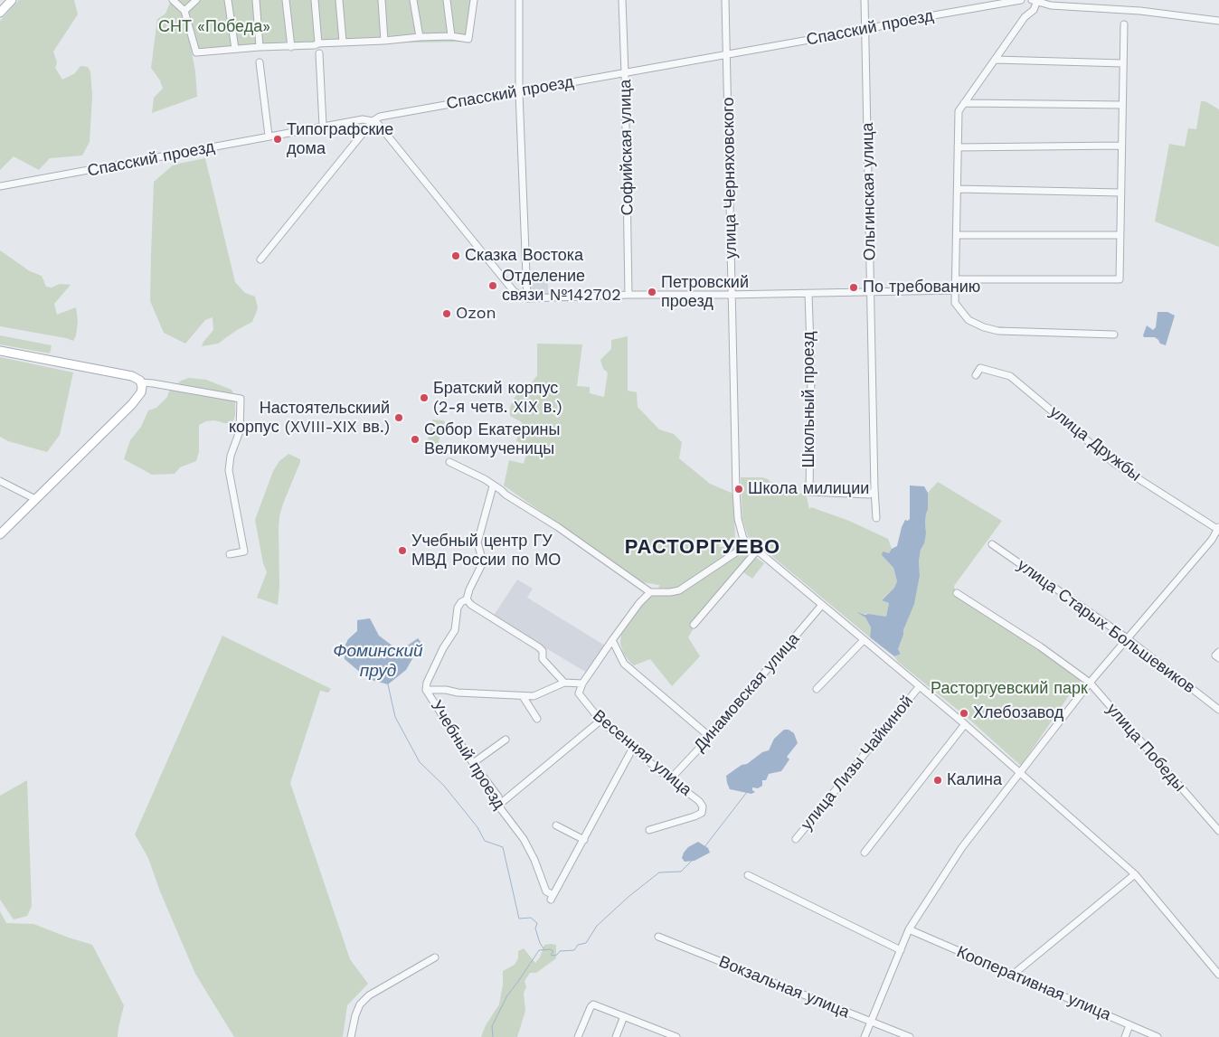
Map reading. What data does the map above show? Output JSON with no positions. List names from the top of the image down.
{
  "streets": {
    "street": [
      "Спасский проезд",
      "Софийская улица",
      "улица Черняховского",
      "Ольгинская улица",
      "Школьный проезд",
      "улица Дружбы",
      "улица Старых Большевиков",
      "Динамовская улица",
      "улица Победы",
      "Весенняя улица",
      "Учебный проезд",
      "улица Лизы Чайкиной",
      "Кооперативная улица",
      "Вокзальная улица"
    ]
  },
  "crossings": [
    ["Спасский проезд", "Софийская улица"],
    ["Спасский проезд", "улица Черняховского"],
    ["Спасский проезд", "Ольгинская улица"],
    ["Ольгинская улица", "Школьный проезд"],
    ["Динамовская улица", "Весенняя улица"]
  ],
  "districts": ["РАСТОРГУЕВО"],
  "water": ["Фоминский пруд"],
  "parks": ["СНТ «Победа»", "Расторгуевский парк"],
  "places": [
    "Типографские дома",
    "Сказка Востока",
    "Отделение связи №142702",
    "По требованию",
    "Петровский проезд",
    "Ozon",
    "Братский корпус (2-я четв. XIX в.)",
    "Настоятельскиий корпус (XVIII-XIX вв.)",
    "Собор Екатерины Великомученицы",
    "Школа милиции",
    "Учебный центр ГУ МВД России по МО",
    "Хлебозавод",
    "Калина"
  ]
}
